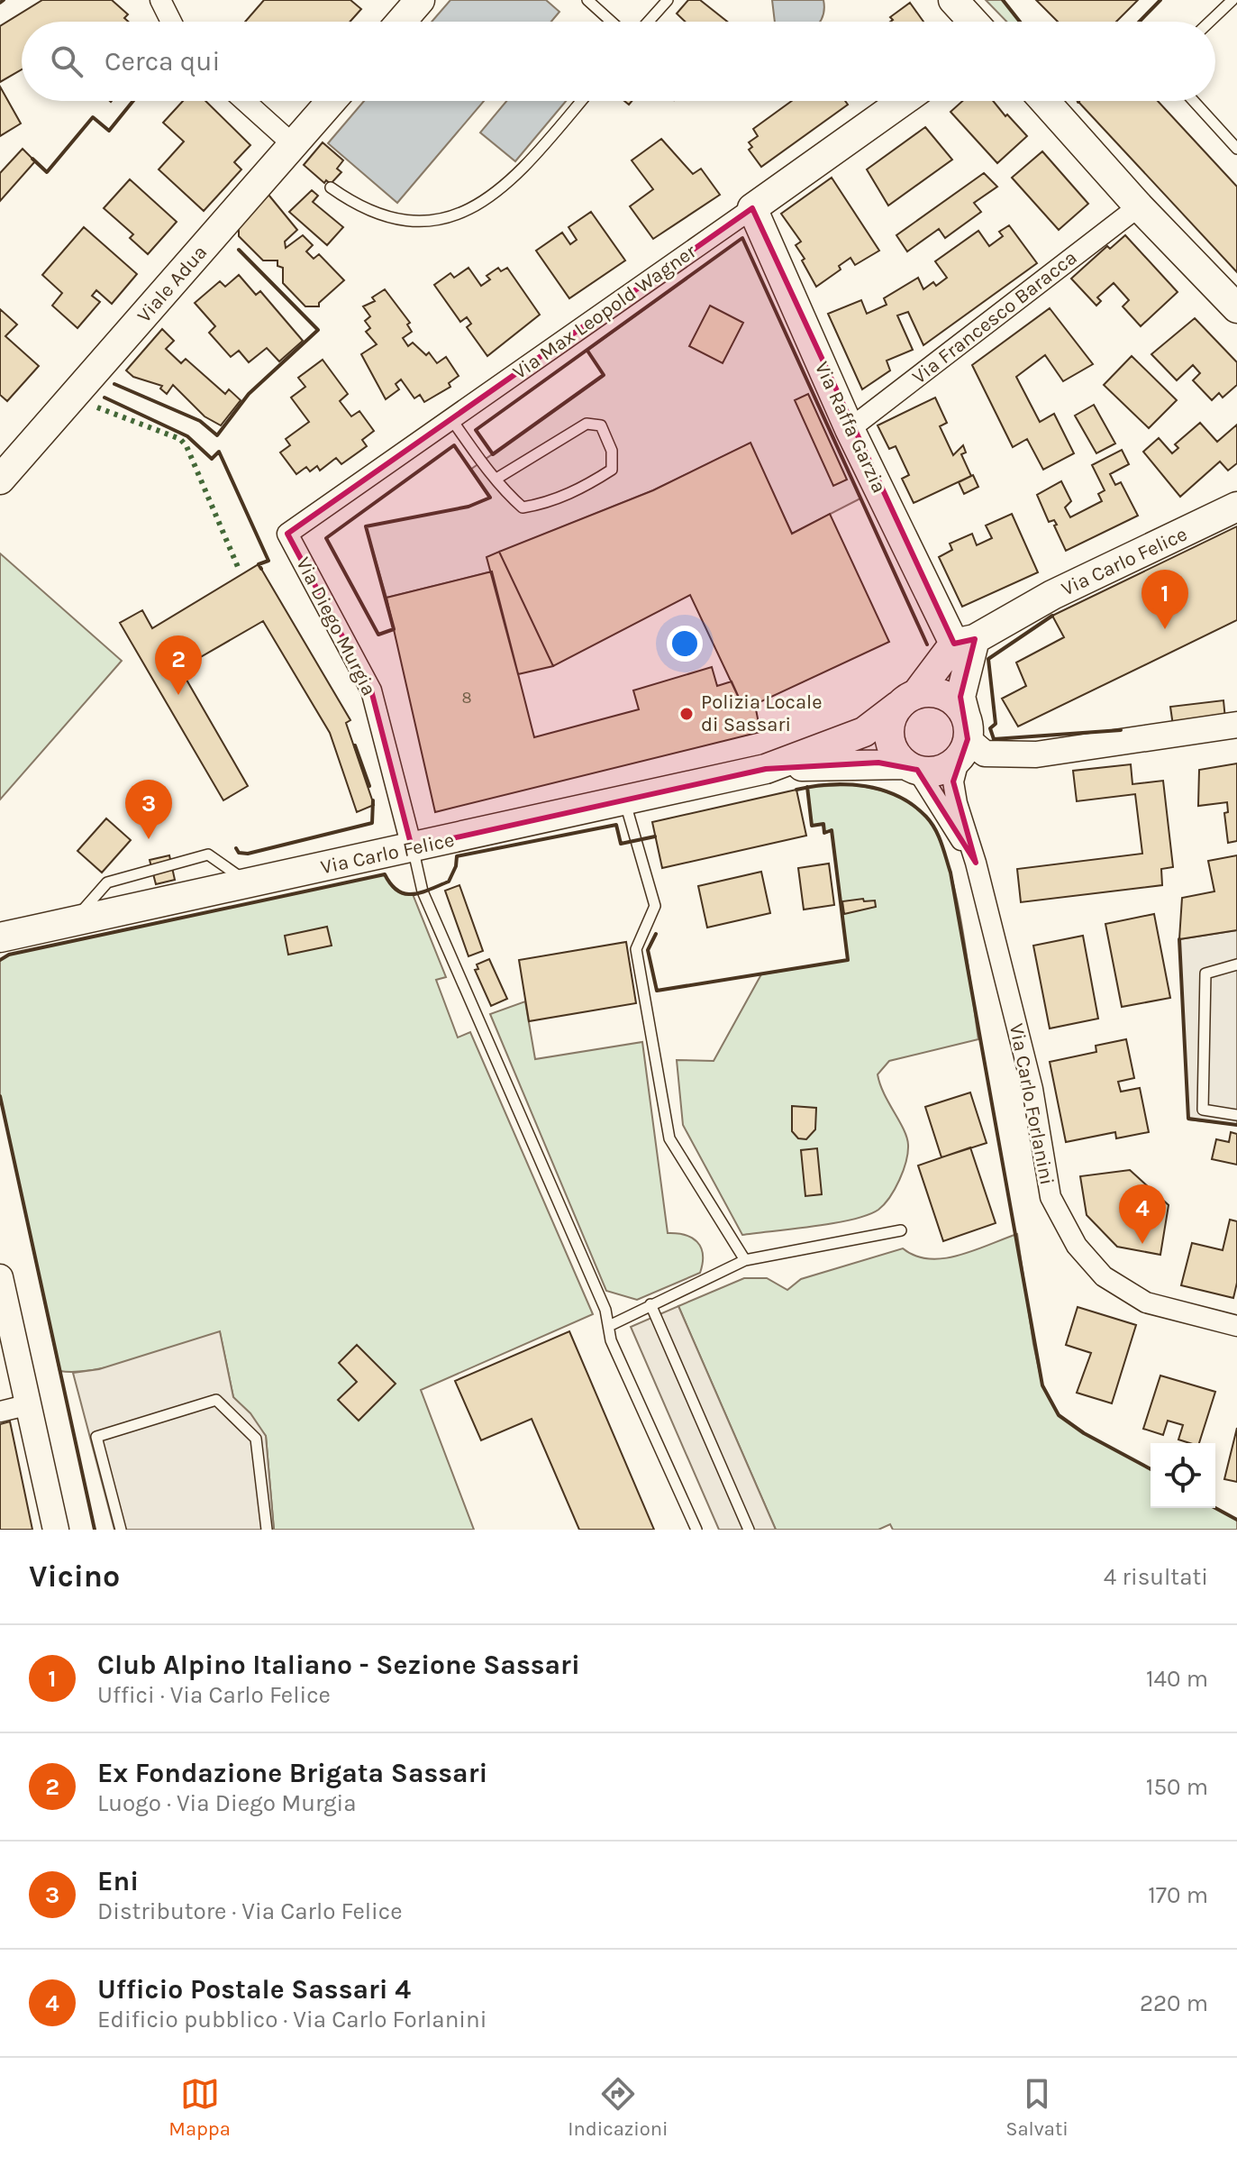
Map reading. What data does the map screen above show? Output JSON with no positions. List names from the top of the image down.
{
  "streets": {
    "main road": [
      "Viale Adua",
      "Via Max Leopold Wagner",
      "Via Raffa Garzia",
      "Via Carlo Felice"
    ],
    "street": ["Via Francesco Baracca", "Via Diego Murgia", "Via Carlo Forlanini"]
  },
  "crossings": [
    ["Via Max Leopold Wagner", "Via Raffa Garzia"],
    ["Via Max Leopold Wagner", "Via Diego Murgia"],
    ["Via Francesco Baracca", "Via Raffa Garzia"],
    ["Via Raffa Garzia", "Via Carlo Felice"],
    ["Via Carlo Felice", "Via Diego Murgia"],
    ["Via Carlo Felice", "Via Carlo Forlanini"]
  ],
  "places": ["Polizia Locale di Sassari"],
  "house_numbers": ["8"],
  "page": {
    "search": "Cerca qui",
    "pins": [
      "1",
      "2",
      "3",
      "4"
    ],
    "heading": ["Vicino", "4 risultati"],
    "list": [
      {
        "mark": "1",
        "name": "Club Alpino Italiano - Sezione Sassari",
        "note": "Uffici · Via Carlo Felice",
        "value": "140 m"
      },
      {
        "mark": "2",
        "name": "Ex Fondazione Brigata Sassari",
        "note": "Luogo · Via Diego Murgia",
        "value": "150 m"
      },
      {
        "mark": "3",
        "name": "Eni",
        "note": "Distributore · Via Carlo Felice",
        "value": "170 m"
      },
      {
        "mark": "4",
        "name": "Ufficio Postale Sassari 4",
        "note": "Edificio pubblico · Via Carlo Forlanini",
        "value": "220 m"
      }
    ],
    "nav": ["Mappa", "Indicazioni", "Salvati"]
  }
}
